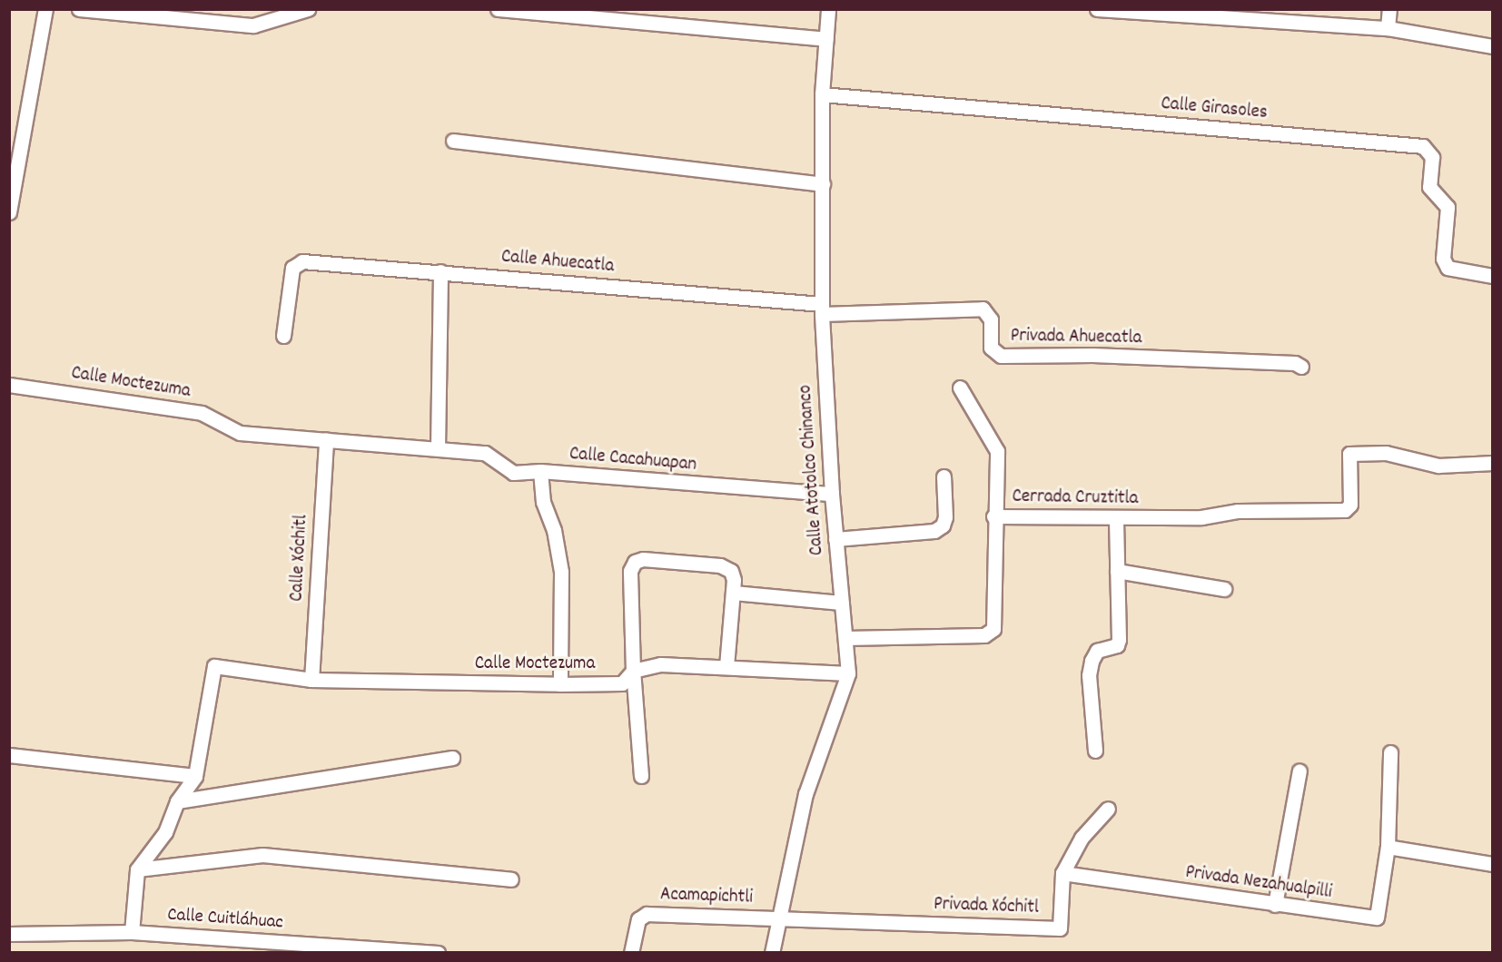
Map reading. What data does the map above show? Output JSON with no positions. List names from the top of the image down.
{
  "streets": {
    "street": [
      "Calle Girasoles",
      "Calle Ahuecatla",
      "Privada Ahuecatla",
      "Calle Moctezuma",
      "Calle Cacahuapan",
      "Calle Atotolco Chinanco",
      "Cerrada Cruztitla",
      "Calle Xóchitl",
      "Privada Nezahualpilli",
      "Acamapichtli",
      "Privada Xóchitl",
      "Calle Cuitláhuac"
    ]
  },
  "crossings": [
    ["Calle Girasoles", "Calle Atotolco Chinanco"],
    ["Calle Ahuecatla", "Privada Ahuecatla"],
    ["Calle Ahuecatla", "Calle Atotolco Chinanco"],
    ["Privada Ahuecatla", "Calle Atotolco Chinanco"],
    ["Calle Moctezuma", "Calle Cacahuapan"],
    ["Calle Moctezuma", "Calle Atotolco Chinanco"],
    ["Calle Moctezuma", "Calle Xóchitl"],
    ["Calle Cacahuapan", "Calle Atotolco Chinanco"],
    ["Calle Atotolco Chinanco", "Cerrada Cruztitla"],
    ["Calle Atotolco Chinanco", "Acamapichtli"],
    ["Calle Atotolco Chinanco", "Privada Xóchitl"],
    ["Privada Nezahualpilli", "Privada Xóchitl"],
    ["Acamapichtli", "Privada Xóchitl"]
  ]
}
